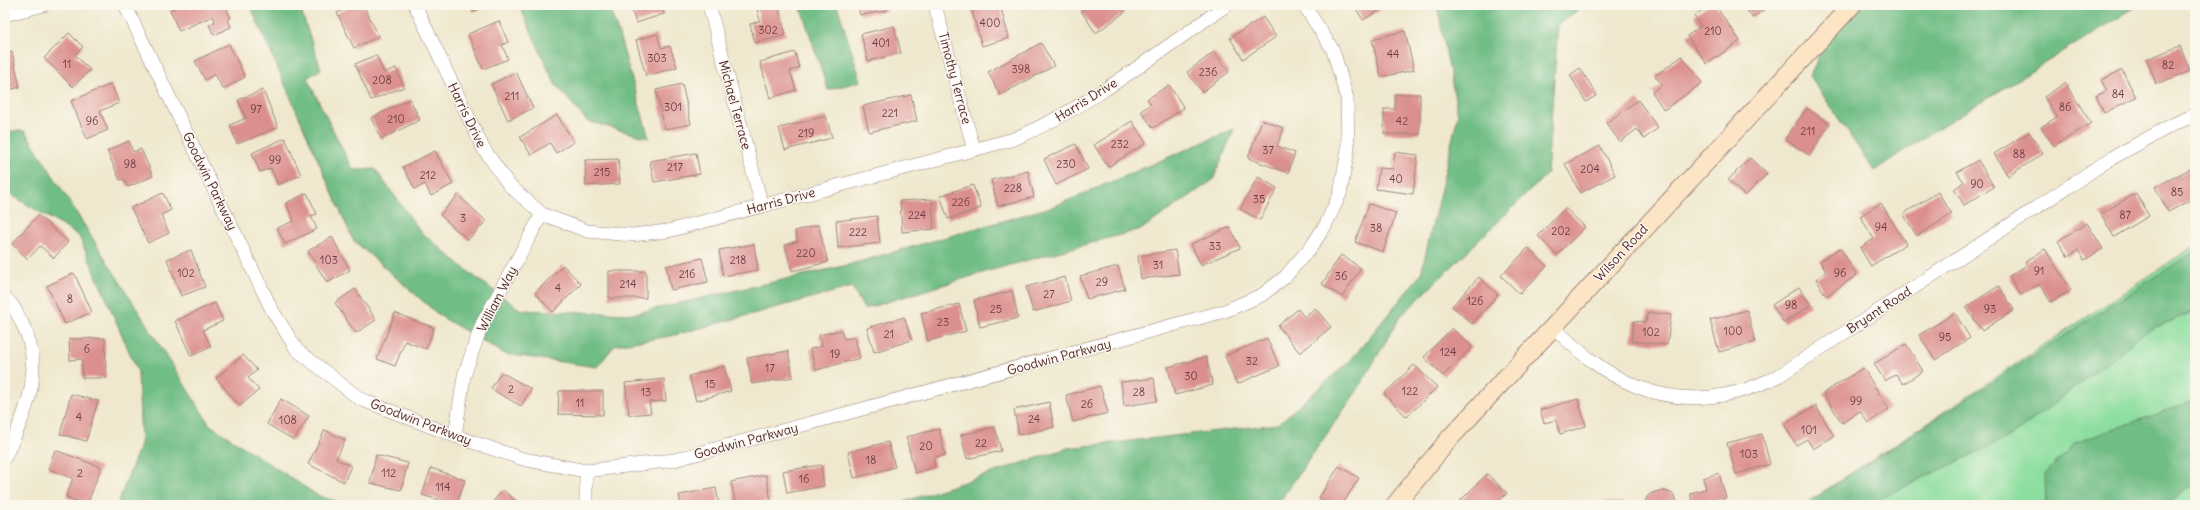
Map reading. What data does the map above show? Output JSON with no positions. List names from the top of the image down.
{
  "streets": {
    "street": [
      "Timothy Terrace",
      "Harris Drive",
      "Michael Terrace",
      "Goodwin Parkway",
      "Wilson Road",
      "William Way",
      "Bryant Road"
    ]
  },
  "crossings": [
    ["Timothy Terrace", "Harris Drive"],
    ["Harris Drive", "Michael Terrace"],
    ["Harris Drive", "William Way"],
    ["Goodwin Parkway", "William Way"],
    ["Wilson Road", "Bryant Road"]
  ],
  "house_numbers": [
    "400",
    "302",
    "210",
    "401",
    "44",
    "303",
    "11",
    "82",
    "398",
    "236",
    "208",
    "84",
    "211",
    "301",
    "86",
    "97",
    "221",
    "210",
    "96",
    "42",
    "211",
    "219",
    "232",
    "37",
    "88",
    "99",
    "98",
    "230",
    "217",
    "204",
    "215",
    "212",
    "40",
    "90",
    "228",
    "85",
    "35",
    "226",
    "224",
    "87",
    "3",
    "94",
    "38",
    "202",
    "222",
    "33",
    "220",
    "103",
    "218",
    "31",
    "91",
    "102",
    "96",
    "216",
    "36",
    "29",
    "214",
    "4",
    "27",
    "8",
    "126",
    "98",
    "25",
    "93",
    "23",
    "100",
    "102",
    "21",
    "95",
    "6",
    "124",
    "19",
    "32",
    "17",
    "30",
    "15",
    "2",
    "122",
    "13",
    "28",
    "99",
    "11",
    "26",
    "4",
    "24",
    "108",
    "101",
    "22",
    "20",
    "103",
    "18",
    "2",
    "112",
    "16",
    "114"
  ]
}
